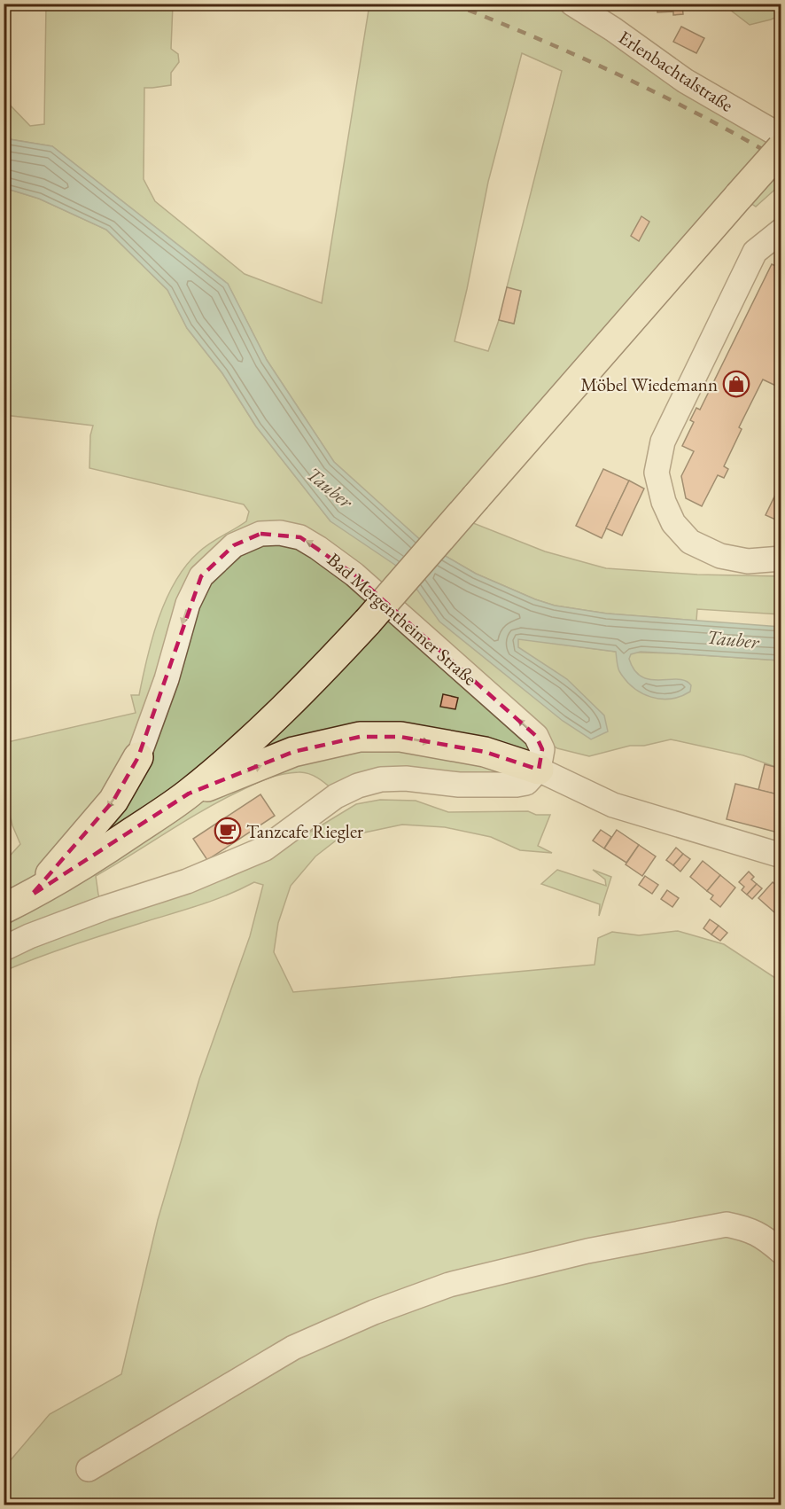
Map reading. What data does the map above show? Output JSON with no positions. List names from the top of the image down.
{
  "streets": {
    "street": ["Erlenbachtalstraße", "Bad Mergentheimer Straße"]
  },
  "water": ["Tauber"],
  "places": {
    "shop": ["Möbel Wiedemann"],
    "cafe": ["Tanzcafe Riegler"]
  }
}
